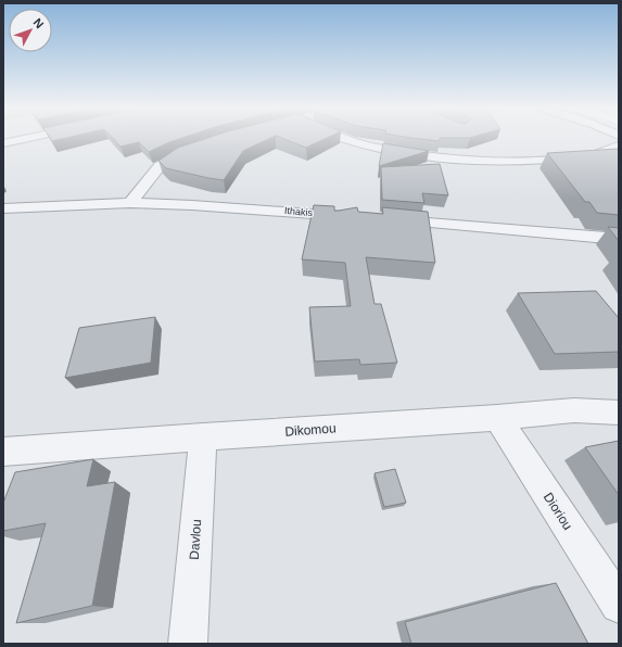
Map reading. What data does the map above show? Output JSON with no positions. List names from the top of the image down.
{
  "streets": {
    "street": [
      "Ithakis",
      "Dikomou",
      "Dioriou",
      "Davlou"
    ]
  },
  "crossings": [
    ["Dikomou", "Dioriou"],
    ["Dikomou", "Davlou"]
  ],
  "north": "top right"
}
